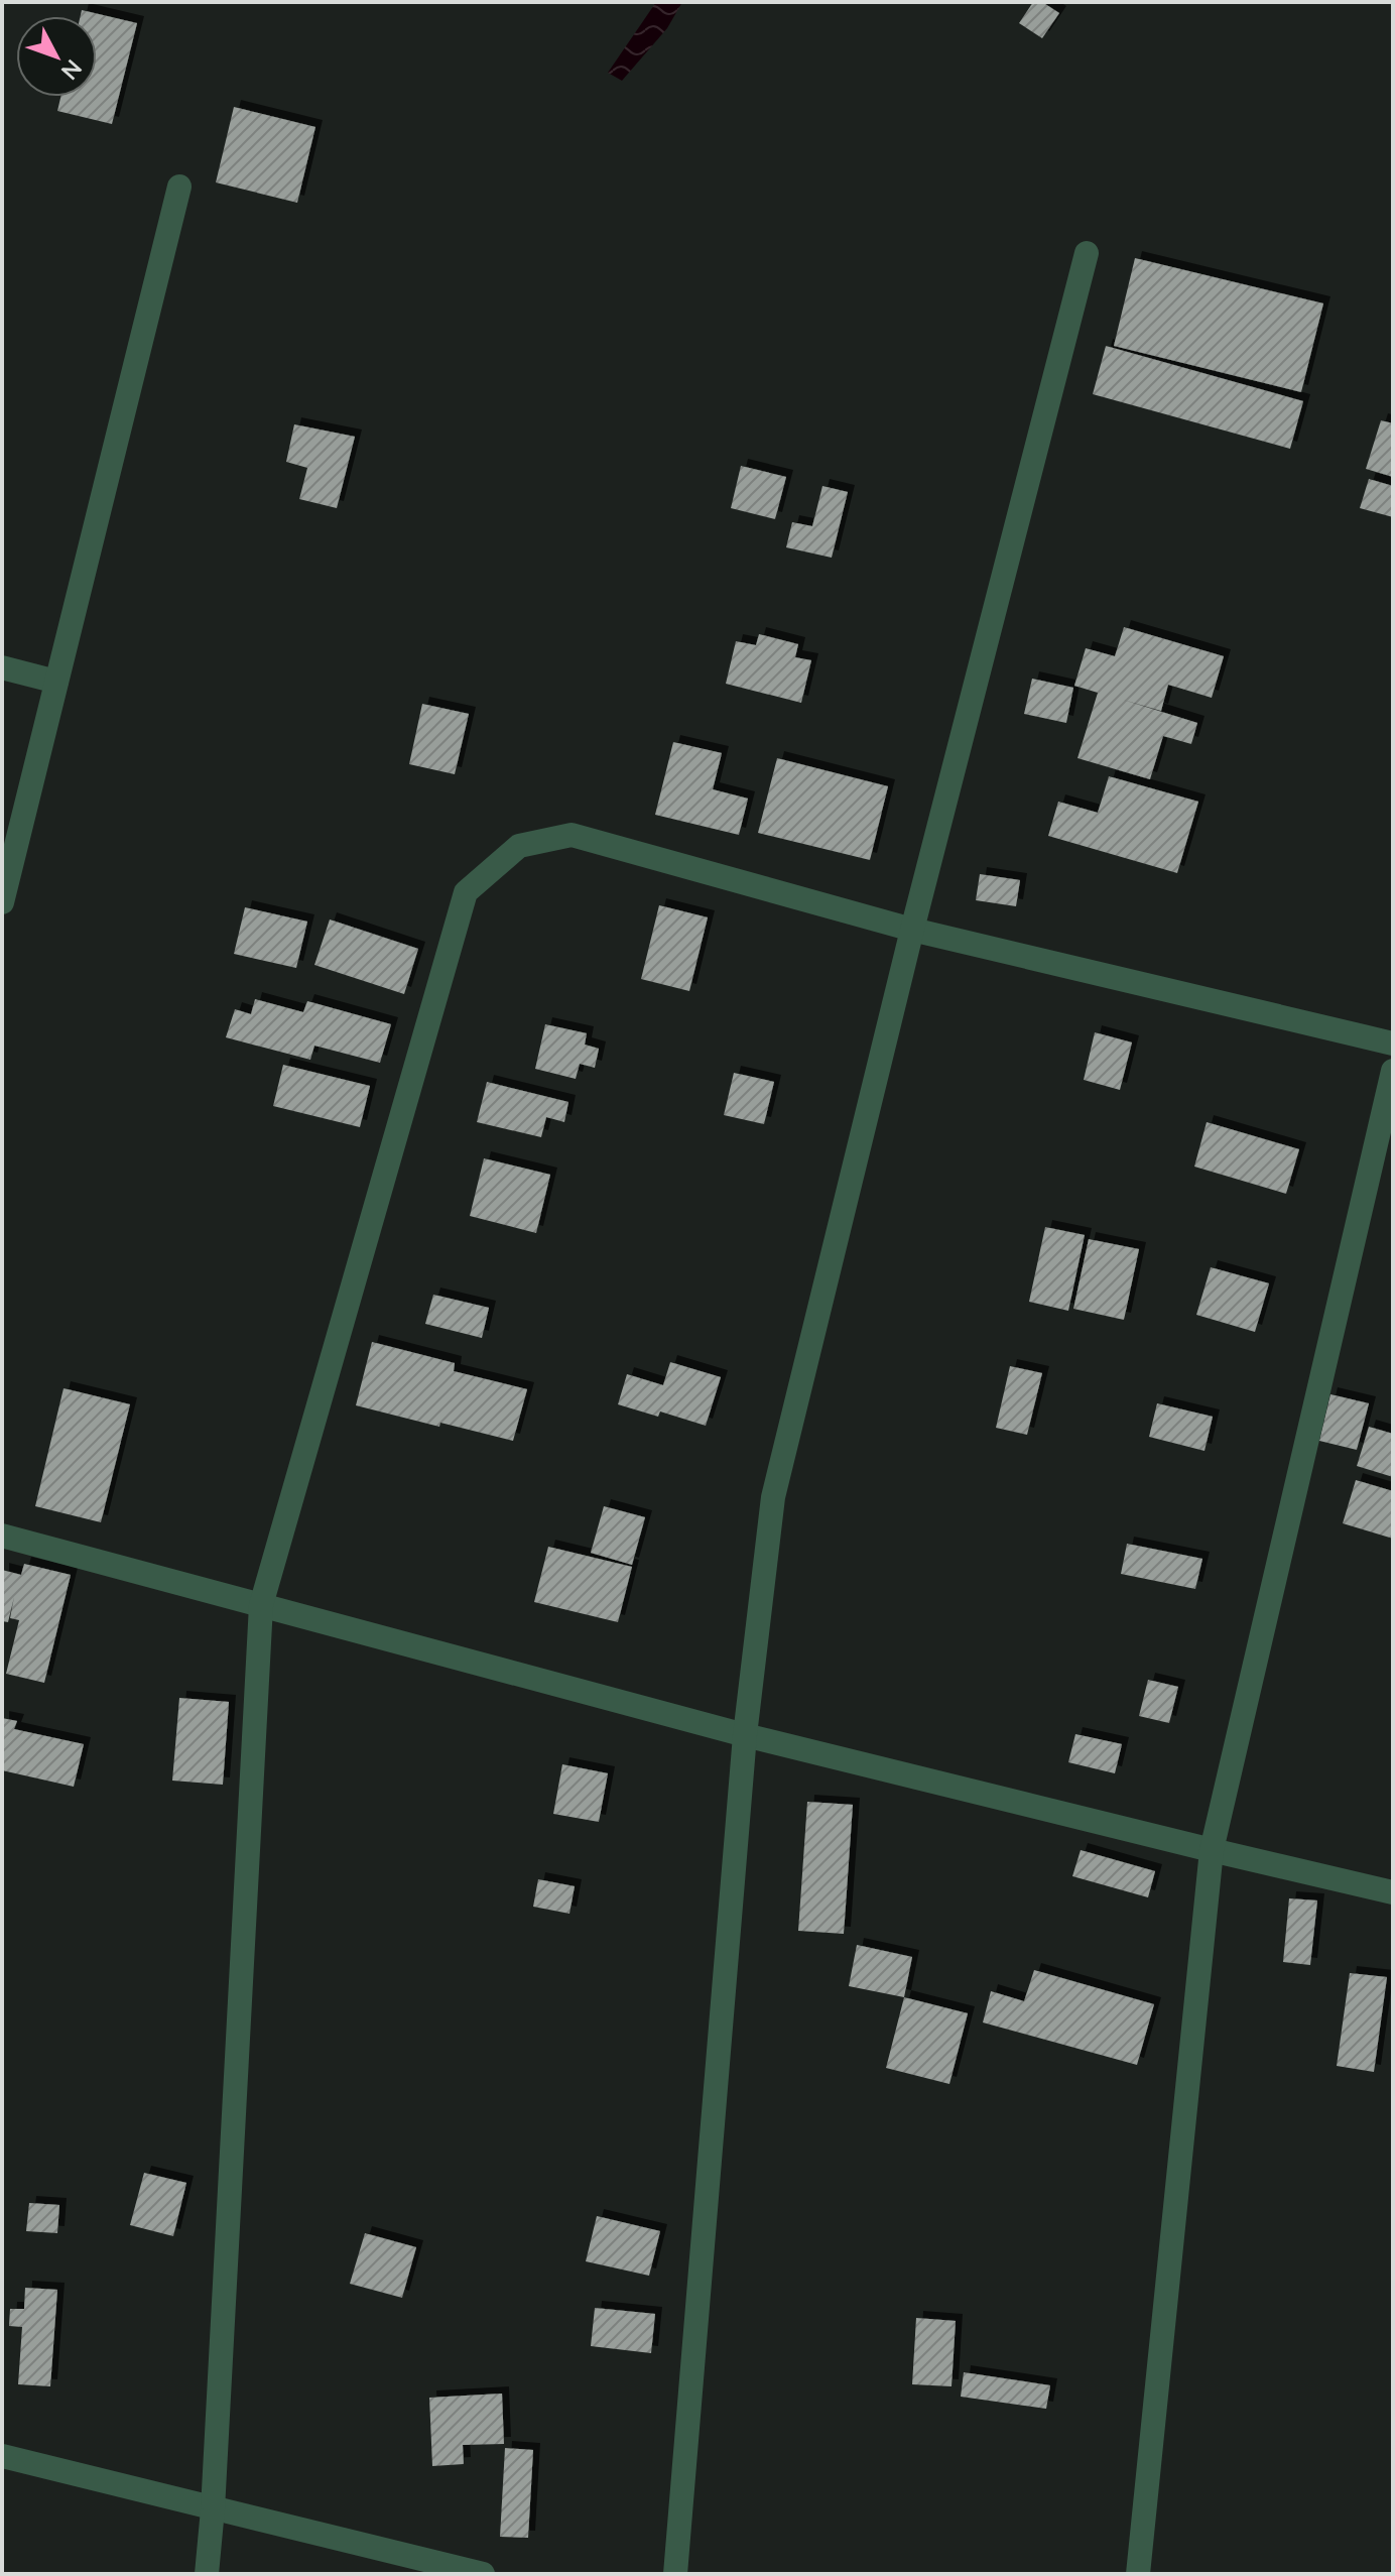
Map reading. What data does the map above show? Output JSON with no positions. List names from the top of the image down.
{
  "north": "bottom right"
}
